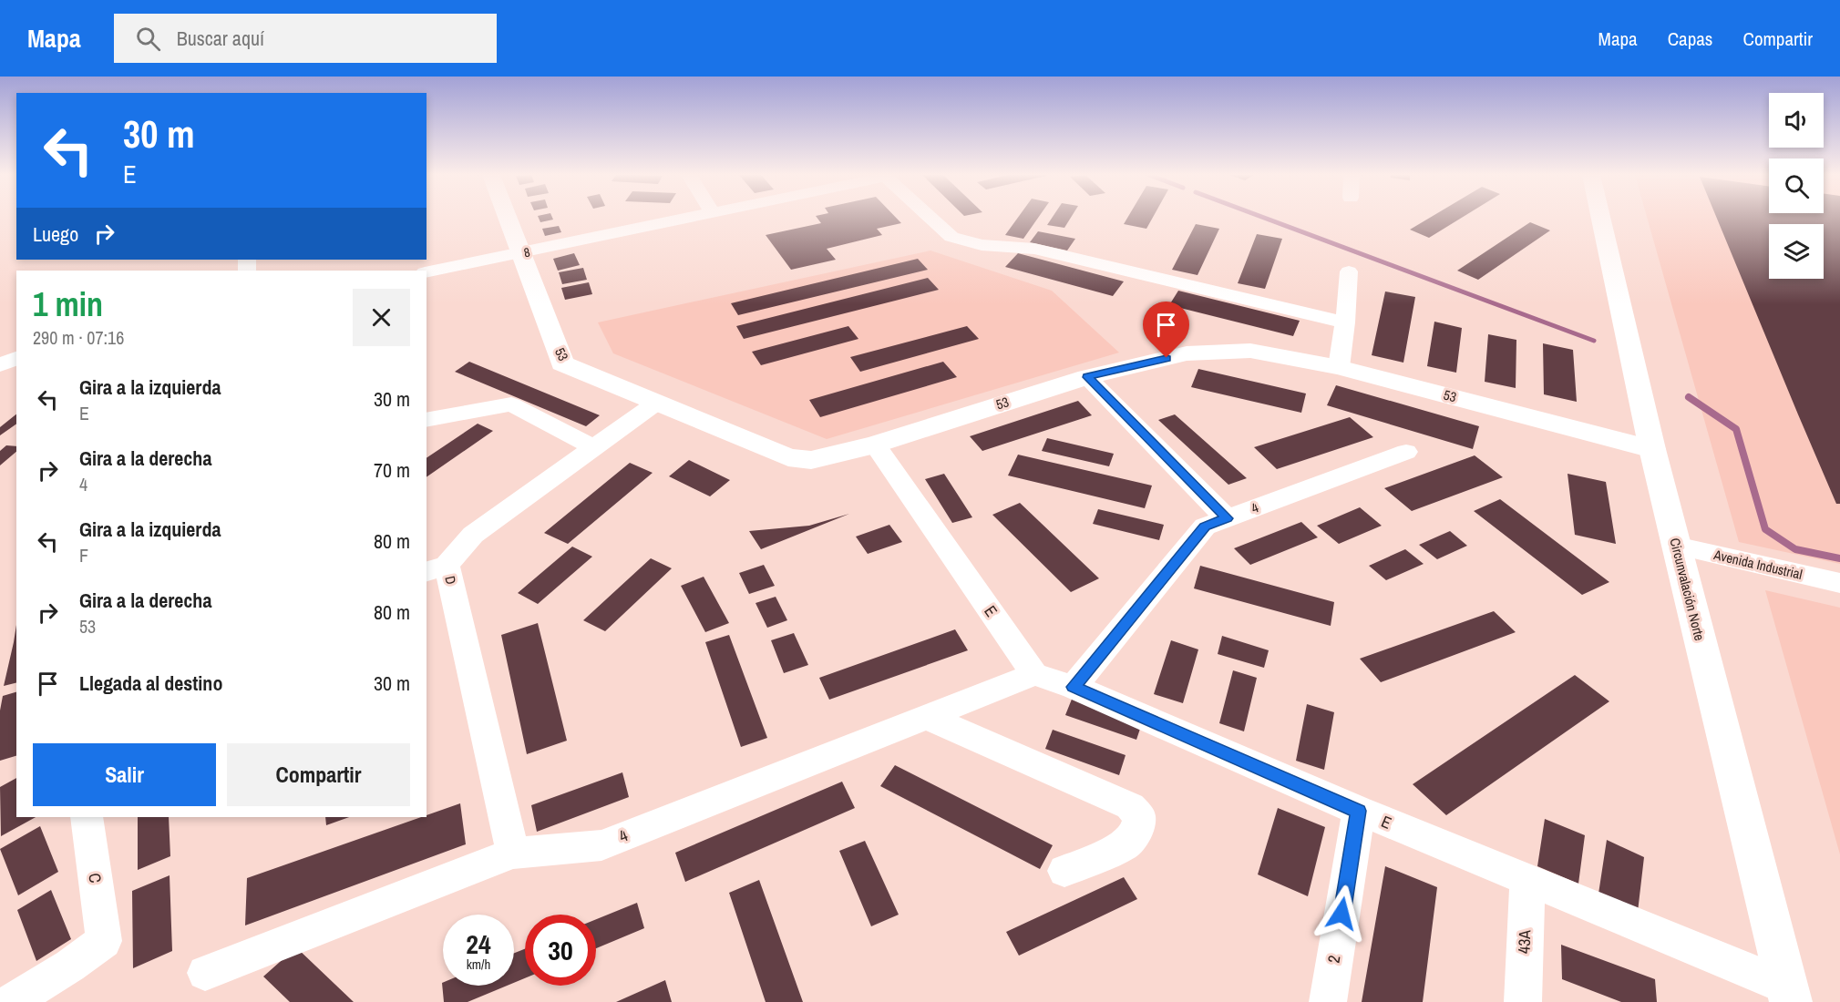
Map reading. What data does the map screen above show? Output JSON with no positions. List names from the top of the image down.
{
  "streets": {
    "street": [
      "8",
      "53",
      "4",
      "Avenida Industrial",
      "D",
      "Circunvalación Norte",
      "E",
      "C",
      "43A",
      "2"
    ]
  },
  "crossings": [
    ["8", "53"],
    ["53", "D"],
    ["53", "Circunvalación Norte"],
    ["53", "E"],
    ["4", "D"],
    ["4", "E"],
    ["Avenida Industrial", "Circunvalación Norte"],
    ["Circunvalación Norte", "E"],
    ["E", "43A"],
    ["E", "2"]
  ],
  "page": {
    "header": "Mapa",
    "search": "Buscar aquí",
    "nav": ["Mapa", "Capas", "Compartir"],
    "turn": ["30 m", "E"],
    "then": "Luego",
    "heading": ["1 min", "290 m · 07:16"],
    "list": [
      {
        "name": "Gira a la izquierda",
        "note": "E",
        "value": "30 m"
      },
      {
        "name": "Gira a la derecha",
        "note": "4",
        "value": "70 m"
      },
      {
        "name": "Gira a la izquierda",
        "note": "F",
        "value": "80 m"
      },
      {
        "name": "Gira a la derecha",
        "note": "53",
        "value": "80 m"
      },
      {
        "name": "Llegada al destino",
        "value": "30 m"
      }
    ],
    "buttons": ["Salir", "Compartir"],
    "speed": "24 km/h",
    "limit": "30"
  }
}
